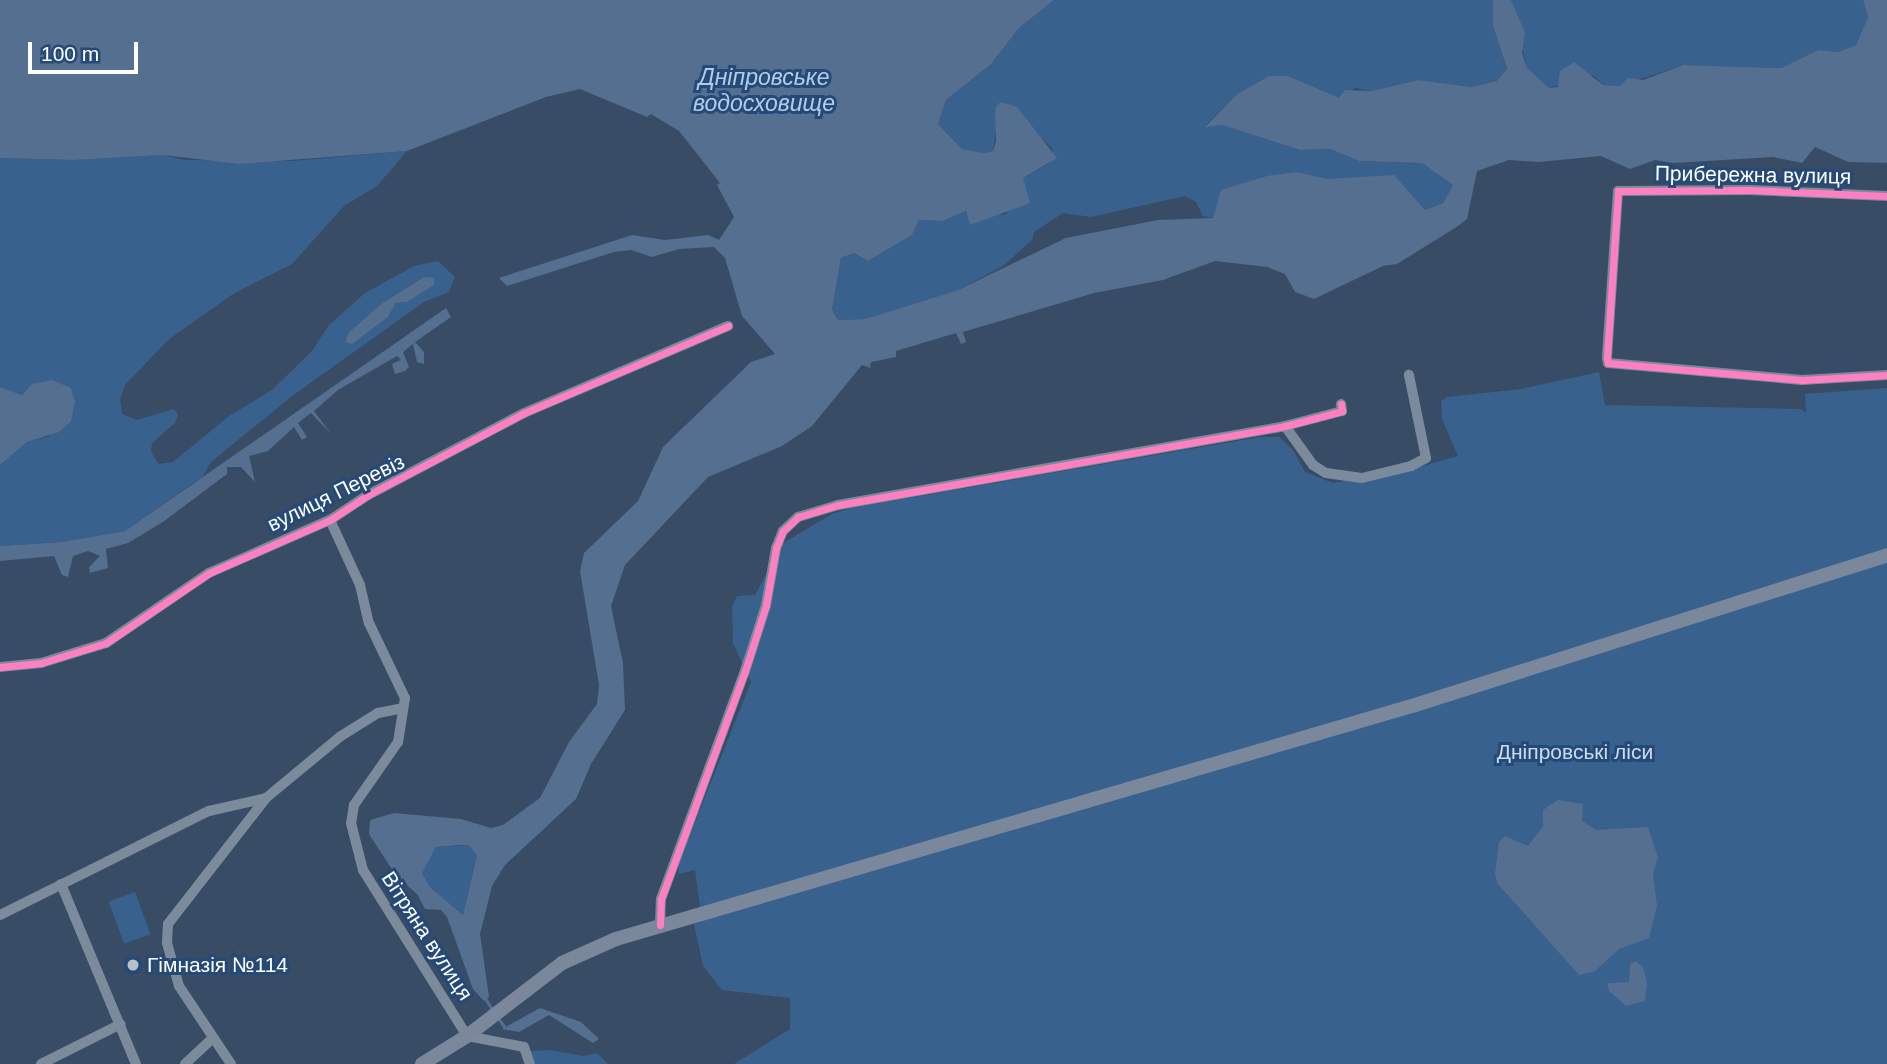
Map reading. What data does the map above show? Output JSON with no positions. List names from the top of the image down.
{
  "streets": {
    "street": ["Прибережна вулиця", "вулиця Перевіз", "Вітряна вулиця"]
  },
  "water": ["Дніпровське водосховище"],
  "parks": ["Дніпровські ліси"],
  "places": ["Гімназія №114"],
  "scale_bar": "100 m"
}
